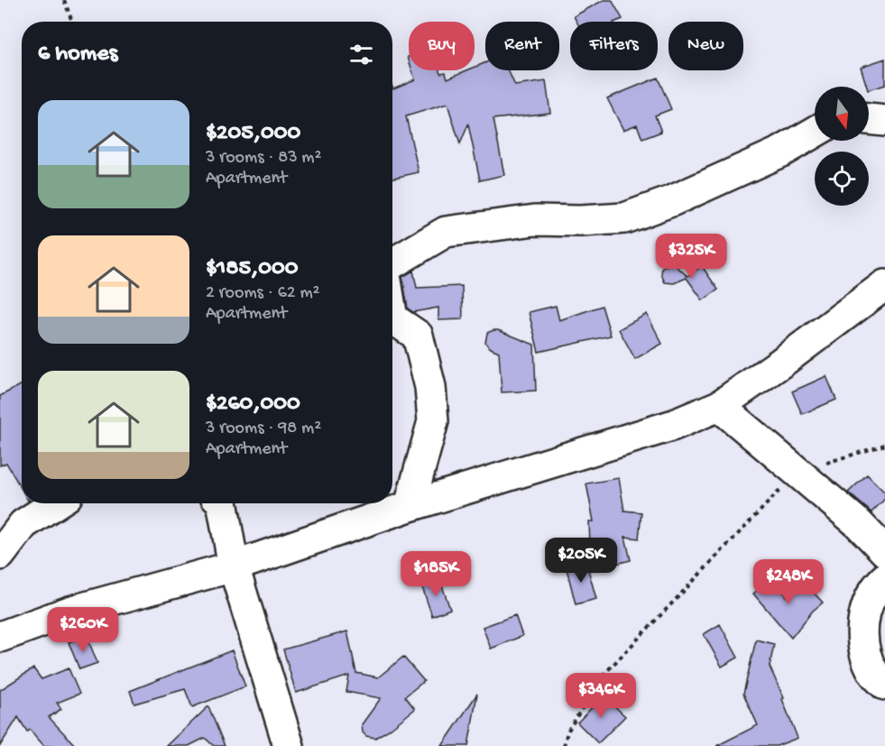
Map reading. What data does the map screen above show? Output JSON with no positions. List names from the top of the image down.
{
  "north": "bottom",
  "page": {
    "chip": [
      "Buy",
      "Rent",
      "Filters",
      "New"
    ],
    "heading": "6 homes",
    "list": [
      {
        "name": "$205,000",
        "note": "3 rooms · 83 m² · Apartment"
      },
      {
        "name": "$185,000",
        "note": "2 rooms · 62 m² · Apartment"
      },
      {
        "name": "$260,000",
        "note": "3 rooms · 98 m² · Apartment"
      }
    ],
    "price": [
      "$325K",
      "$205K",
      "$185K",
      "$248K",
      "$260K",
      "$346K"
    ]
  }
}
